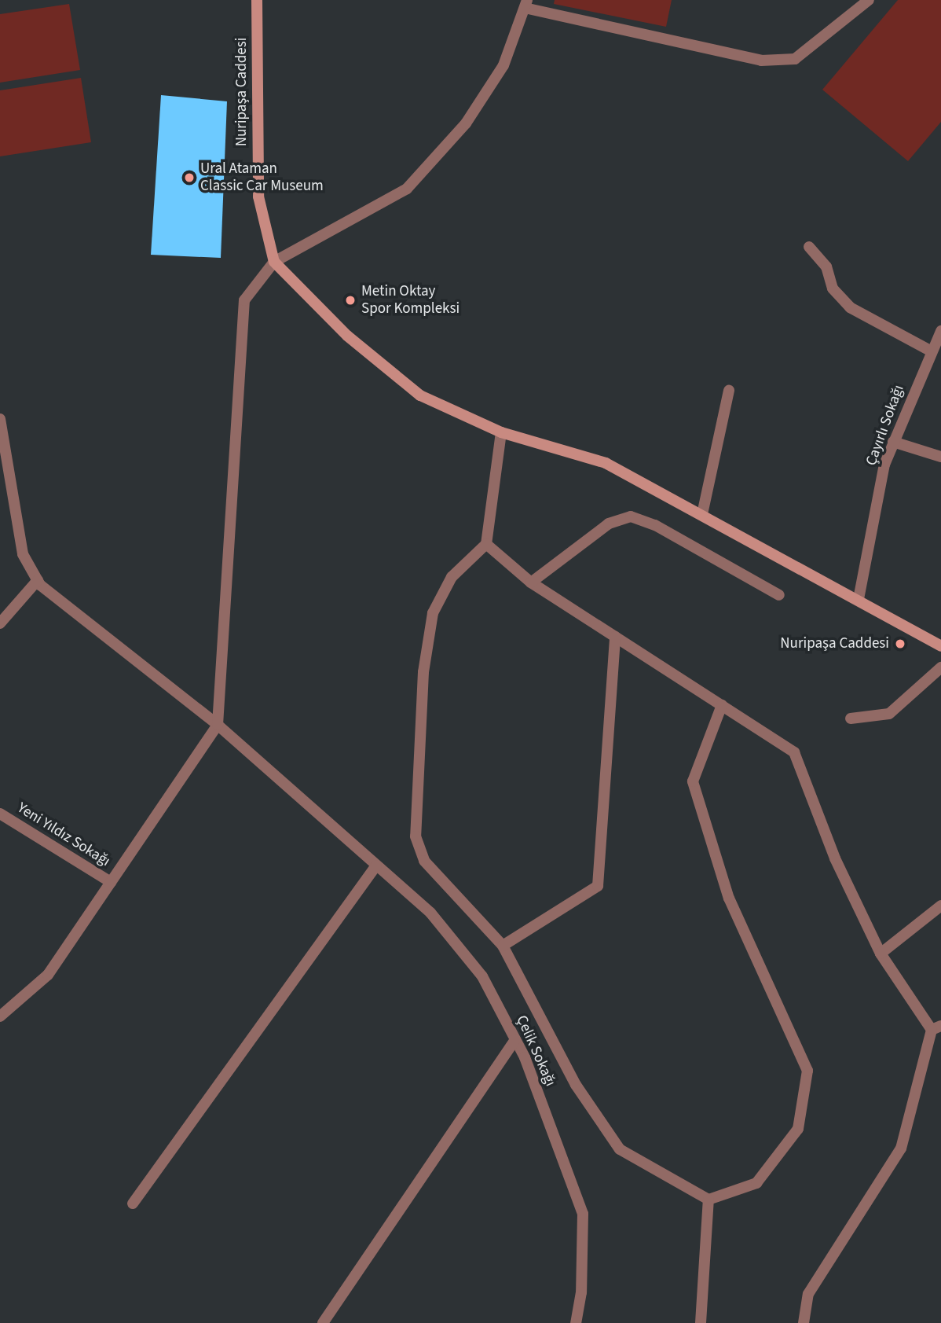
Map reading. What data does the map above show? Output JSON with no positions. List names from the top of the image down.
{
  "streets": {
    "street": [
      "Nuripaşa Caddesi",
      "Çayırlı Sokağı",
      "Yeni Yıldız Sokağı",
      "Çelik Sokağı"
    ]
  },
  "places": ["Ural Ataman Classic Car Museum", "Metin Oktay Spor Kompleksi", "Nuripaşa Caddesi"]
}
